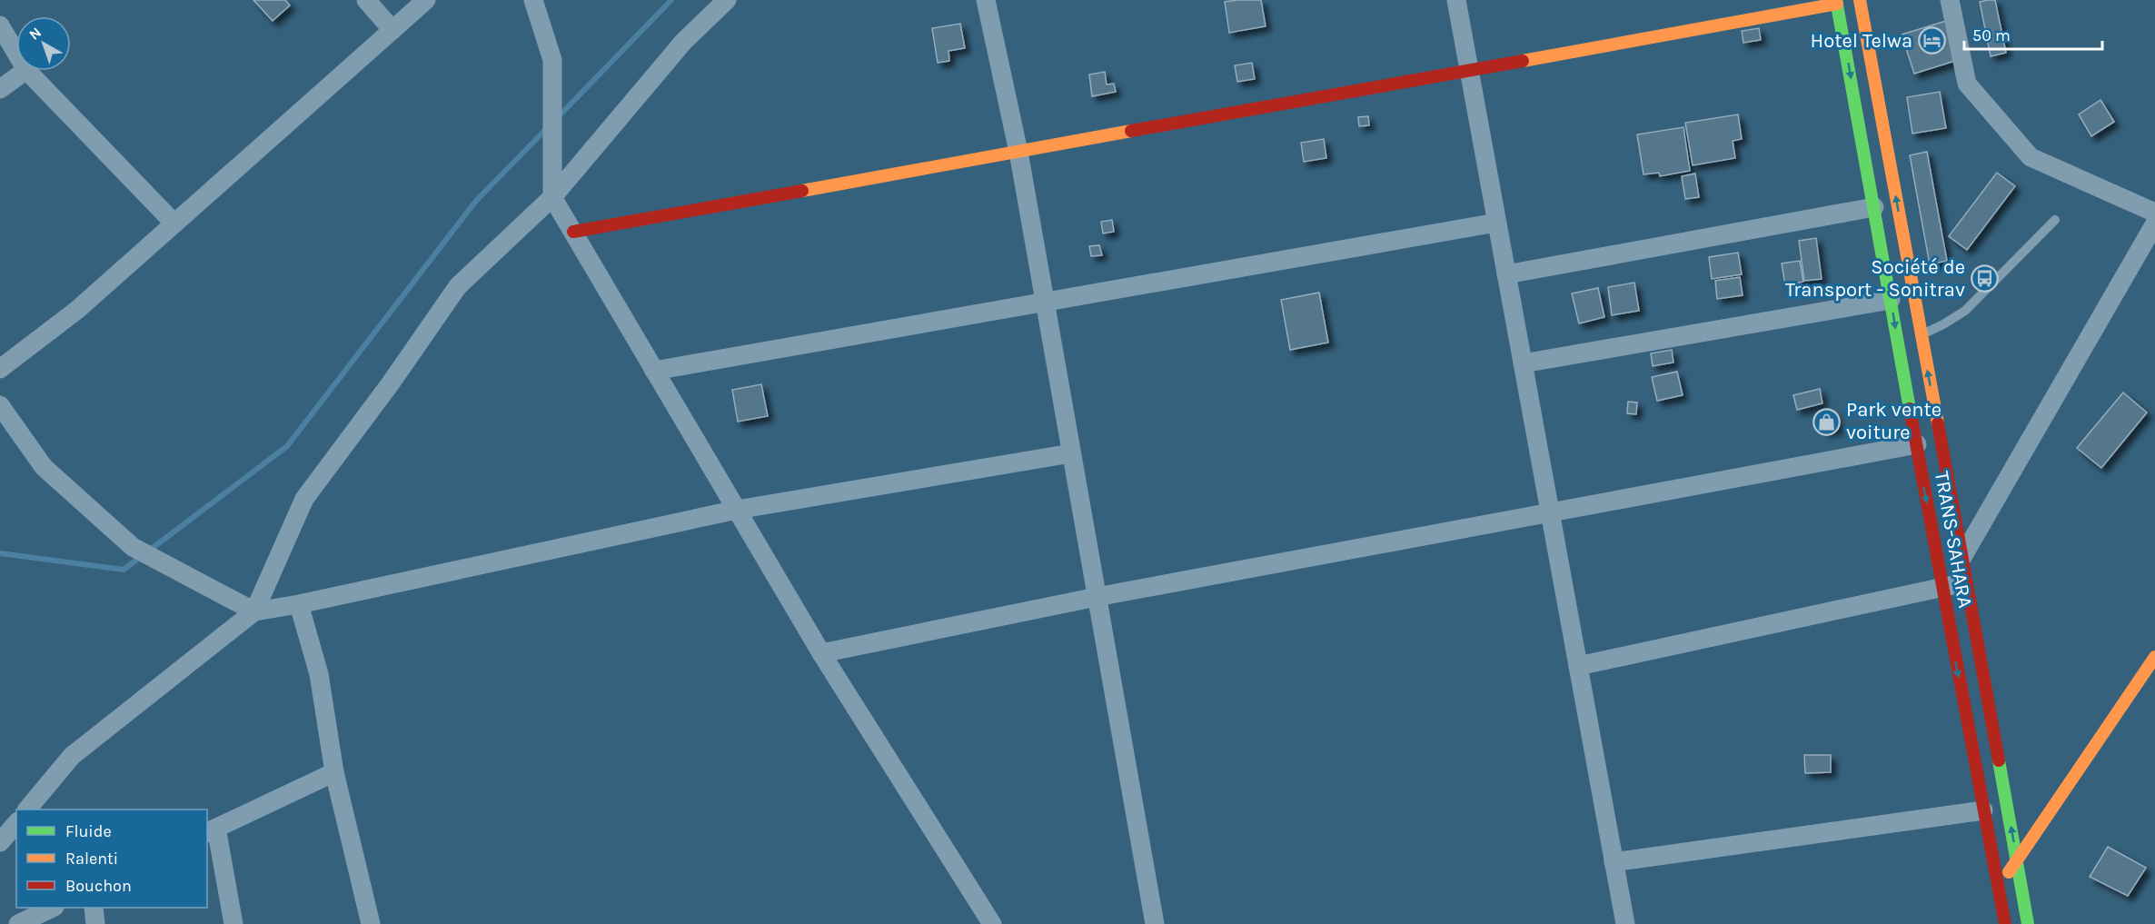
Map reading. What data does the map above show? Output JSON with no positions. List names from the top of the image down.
{
  "streets": {
    "main road": ["TRANS-SAHARA"]
  },
  "places": {
    "hotel": ["Hotel Telwa"],
    "bus stop": ["Société de Transport - Sonitrav"],
    "shop": ["Park vente voiture"]
  },
  "legend": ["Fluide", "Ralenti", "Bouchon"],
  "scale_bar": "50 m",
  "north": "top left"
}
